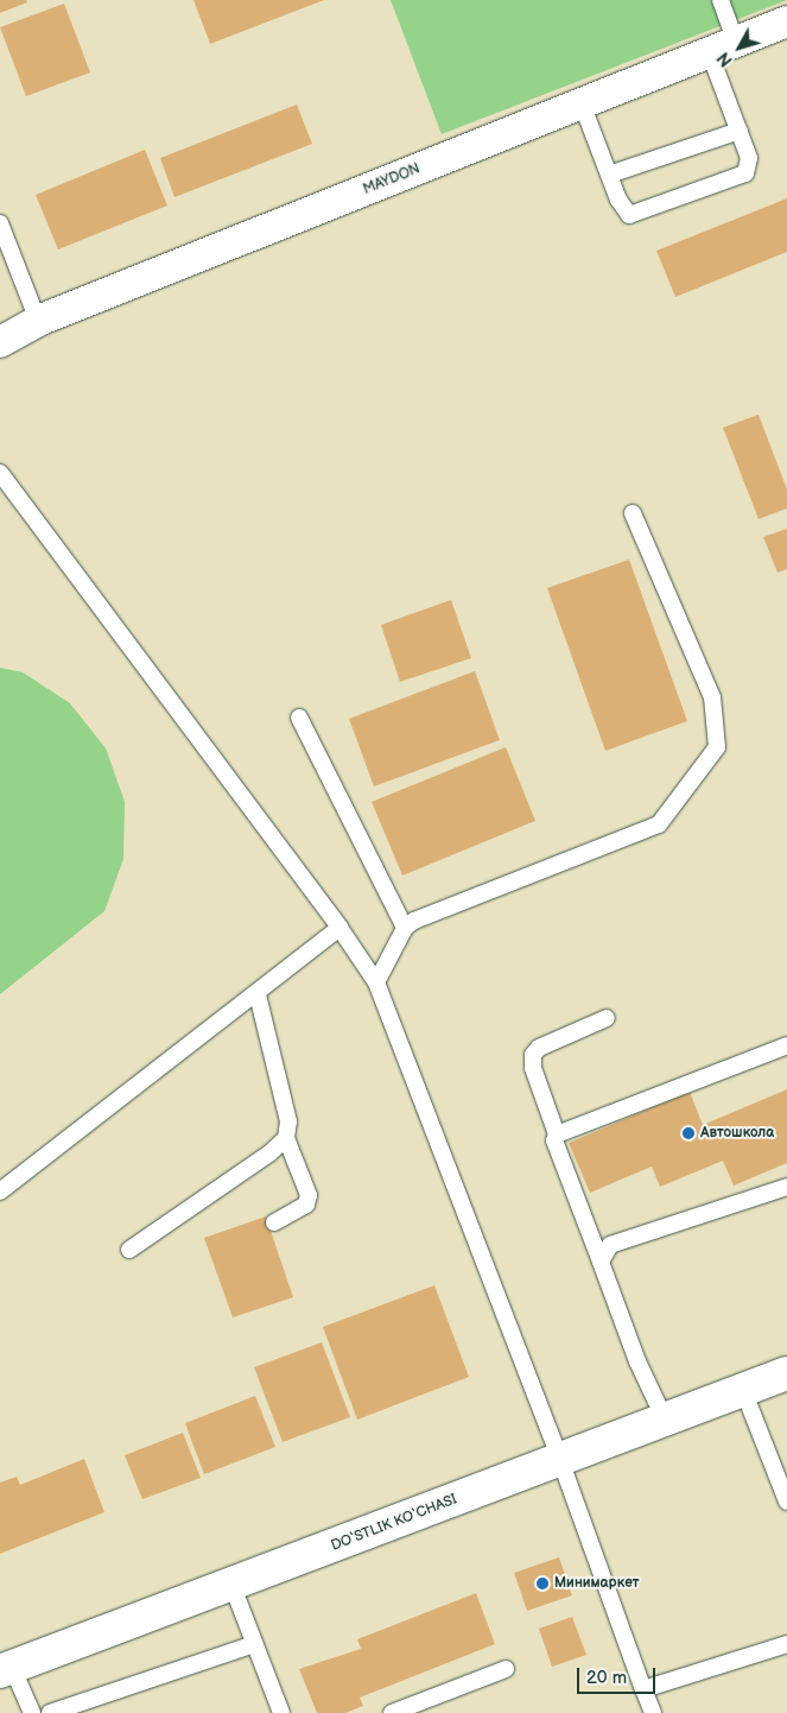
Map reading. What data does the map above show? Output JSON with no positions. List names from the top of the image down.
{
  "streets": {
    "street": ["MAYDON", "DO‘STLIK KO‘CHASI"]
  },
  "places": ["Автошкола", "Минимаркет"],
  "scale_bar": "20 m",
  "north": "bottom left"
}
